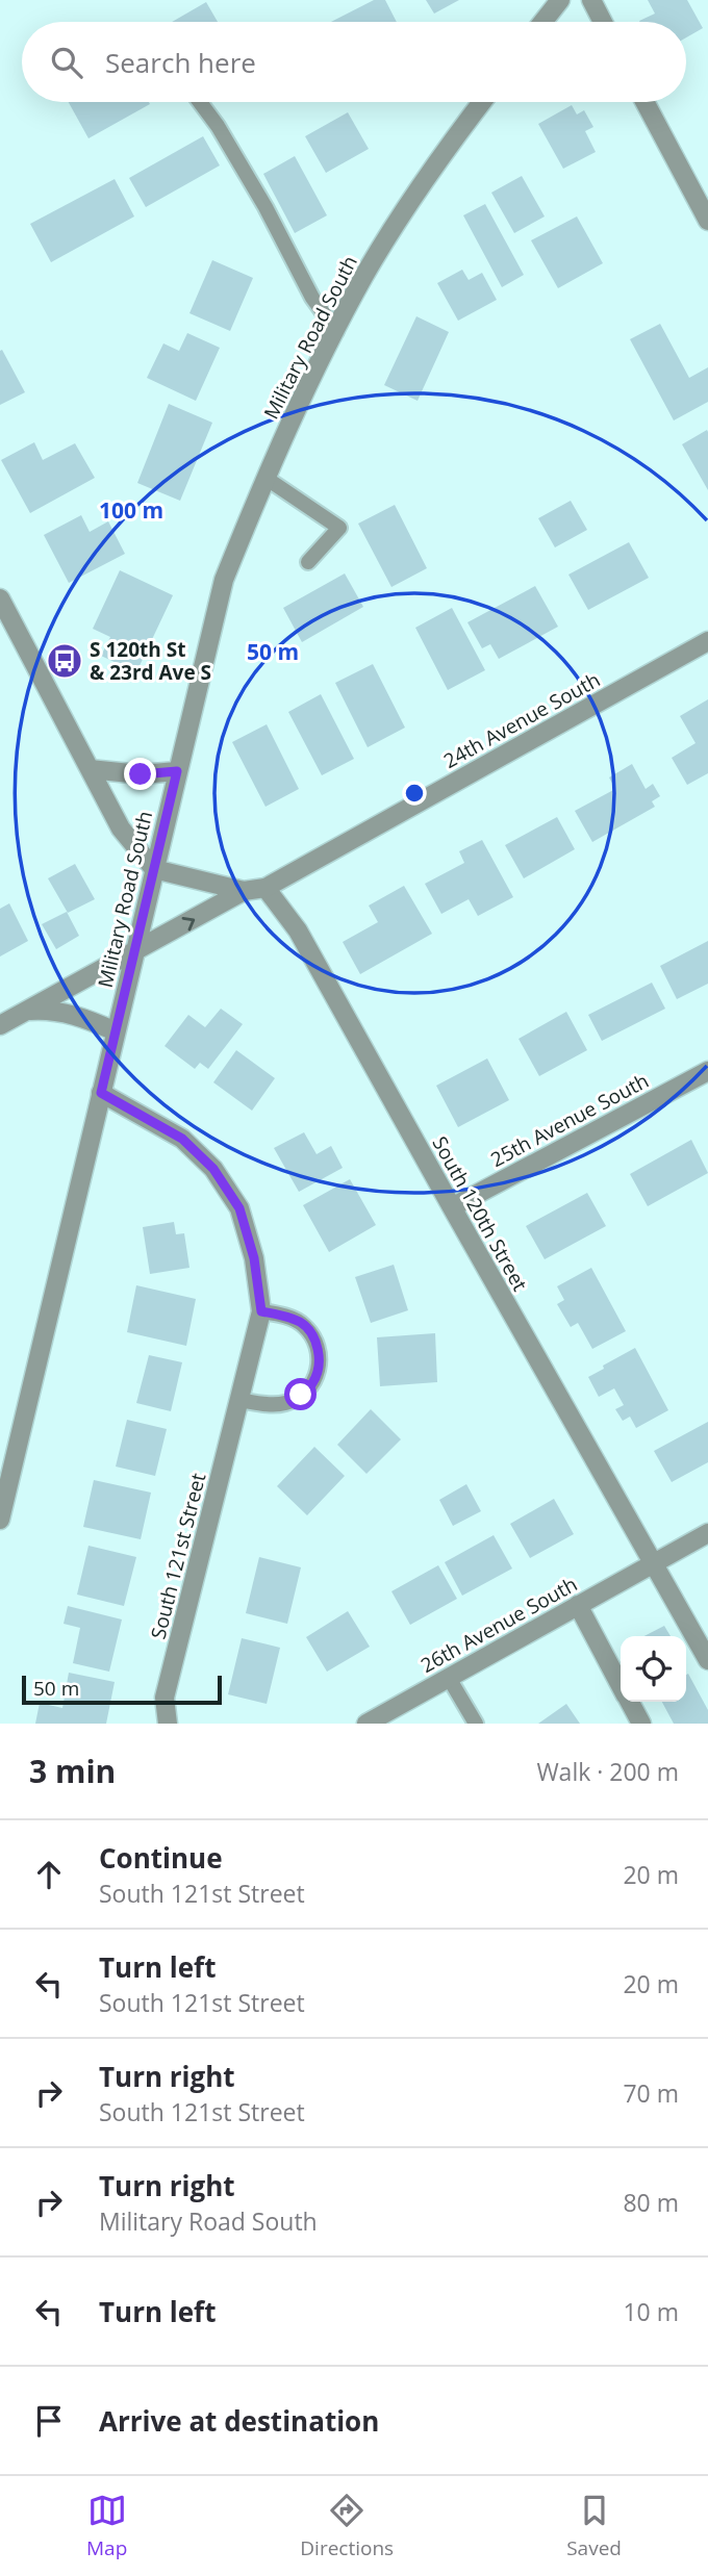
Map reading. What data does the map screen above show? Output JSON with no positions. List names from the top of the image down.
{
  "streets": {
    "street": [
      "Military Road South",
      "24th Avenue South",
      "25th Avenue South",
      "South 120th Street",
      "South 121st Street",
      "26th Avenue South"
    ]
  },
  "crossings": [
    ["Military Road South", "24th Avenue South"],
    ["Military Road South", "South 121st Street"],
    ["24th Avenue South", "South 120th Street"],
    ["25th Avenue South", "South 120th Street"],
    ["South 120th Street", "26th Avenue South"]
  ],
  "places": {
    "bus stop": ["S 120th St & 23rd Ave S"]
  },
  "scale_bar": "50 m",
  "page": {
    "search": "Search here",
    "scale": "50 m",
    "heading": ["3 min", "Walk · 200 m"],
    "list": [
      ["Continue", "South 121st Street", "20 m"],
      ["Turn left", "South 121st Street", "20 m"],
      ["Turn right", "South 121st Street", "70 m"],
      ["Turn right", "Military Road South", "80 m"],
      ["Turn left", "10 m"],
      "Arrive at destination"
    ],
    "nav": ["Map", "Directions", "Saved"]
  },
  "rings": ["100 m", "50 m"]
}
